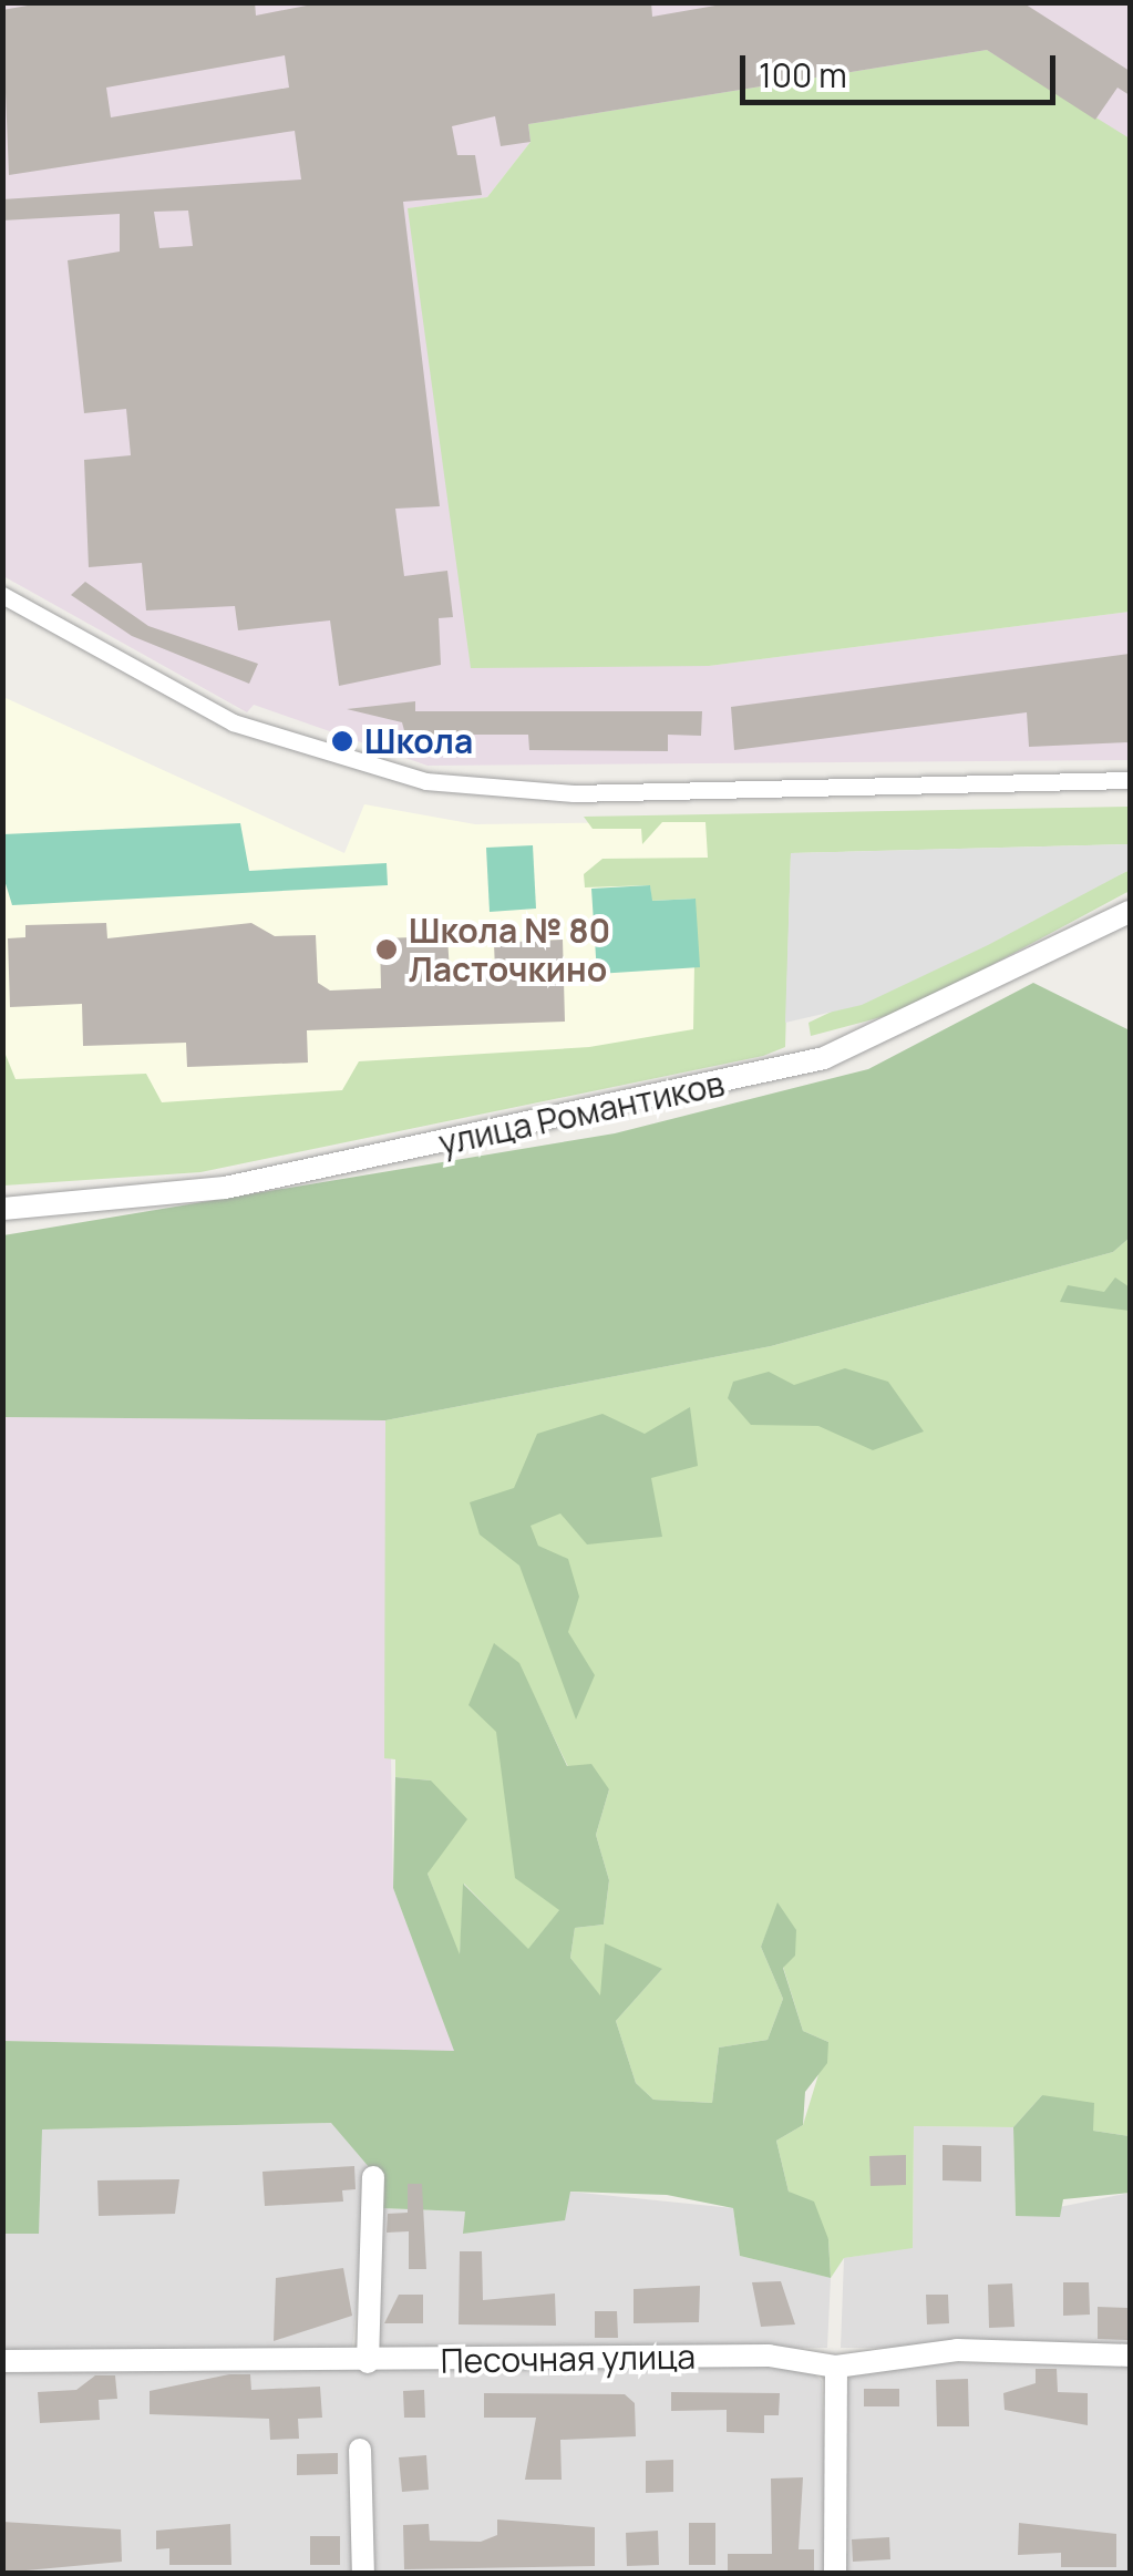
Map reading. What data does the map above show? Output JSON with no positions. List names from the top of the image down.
{
  "streets": {
    "street": ["улица Романтиков", "Песочная улица"]
  },
  "places": ["Школа", "Школа № 80 Ласточкино"],
  "scale_bar": "100 m"
}
